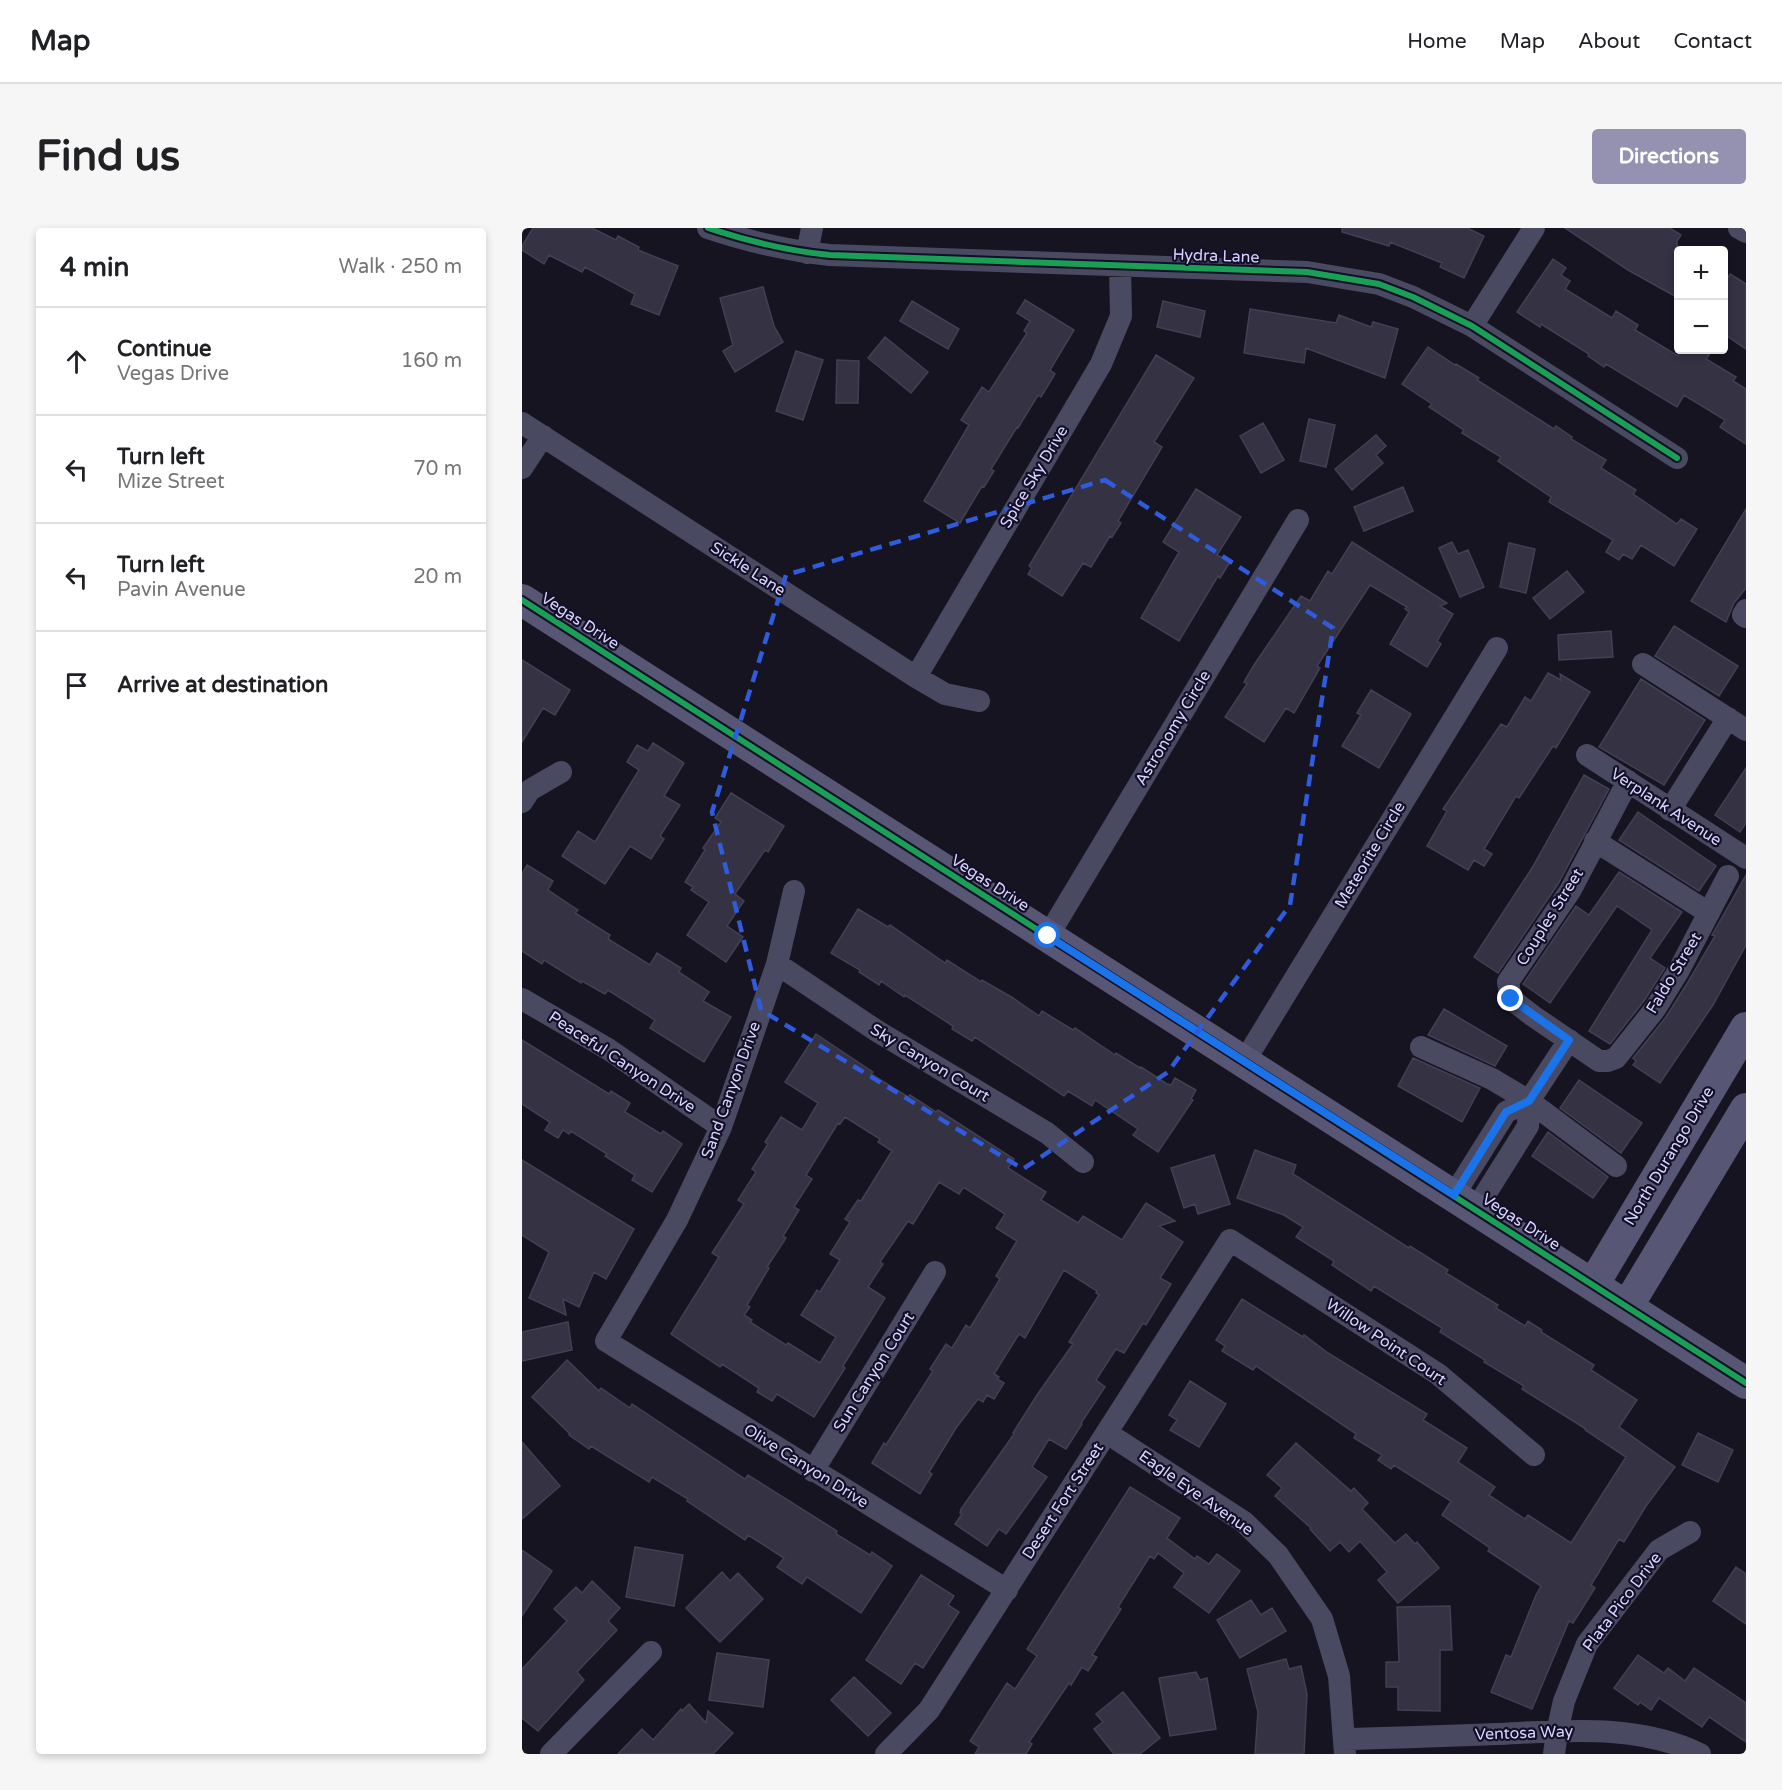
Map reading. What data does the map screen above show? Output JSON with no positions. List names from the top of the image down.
{
  "streets": {
    "main road": ["Vegas Drive", "North Durango Drive"],
    "street": [
      "Hydra Lane",
      "Spice Sky Drive",
      "Sickle Lane",
      "Astronomy Circle",
      "Verplank Avenue",
      "Meteorite Circle",
      "Couples Street",
      "Faldo Street",
      "Peaceful Canyon Drive",
      "Sky Canyon Court",
      "Sand Canyon Drive",
      "Willow Point Court",
      "Sun Canyon Court",
      "Olive Canyon Drive",
      "Eagle Eye Avenue",
      "Desert Fort Street",
      "Plata Pico Drive",
      "Ventosa Way"
    ]
  },
  "crossings": [
    ["Hydra Lane", "Spice Sky Drive"],
    ["Spice Sky Drive", "Sickle Lane"],
    ["Vegas Drive", "Astronomy Circle"],
    ["Vegas Drive", "Meteorite Circle"],
    ["Vegas Drive", "North Durango Drive"],
    ["Verplank Avenue", "Couples Street"],
    ["Couples Street", "Faldo Street"],
    ["Peaceful Canyon Drive", "Sand Canyon Drive"],
    ["Sky Canyon Court", "Sand Canyon Drive"],
    ["Sand Canyon Drive", "Olive Canyon Drive"],
    ["Willow Point Court", "Desert Fort Street"],
    ["Sun Canyon Court", "Olive Canyon Drive"],
    ["Olive Canyon Drive", "Desert Fort Street"],
    ["Eagle Eye Avenue", "Desert Fort Street"],
    ["Eagle Eye Avenue", "Ventosa Way"],
    ["Plata Pico Drive", "Ventosa Way"]
  ],
  "page": {
    "header": "Map",
    "nav": [
      "Home",
      "Map",
      "About",
      "Contact"
    ],
    "buttons": "Directions",
    "title": "Find us",
    "heading": ["4 min", "Walk · 250 m"],
    "map_buttons": ["+", "−"],
    "list": [
      ["Continue", "Vegas Drive", "160 m"],
      ["Turn left", "Mize Street", "70 m"],
      ["Turn left", "Pavin Avenue", "20 m"],
      "Arrive at destination"
    ]
  }
}
